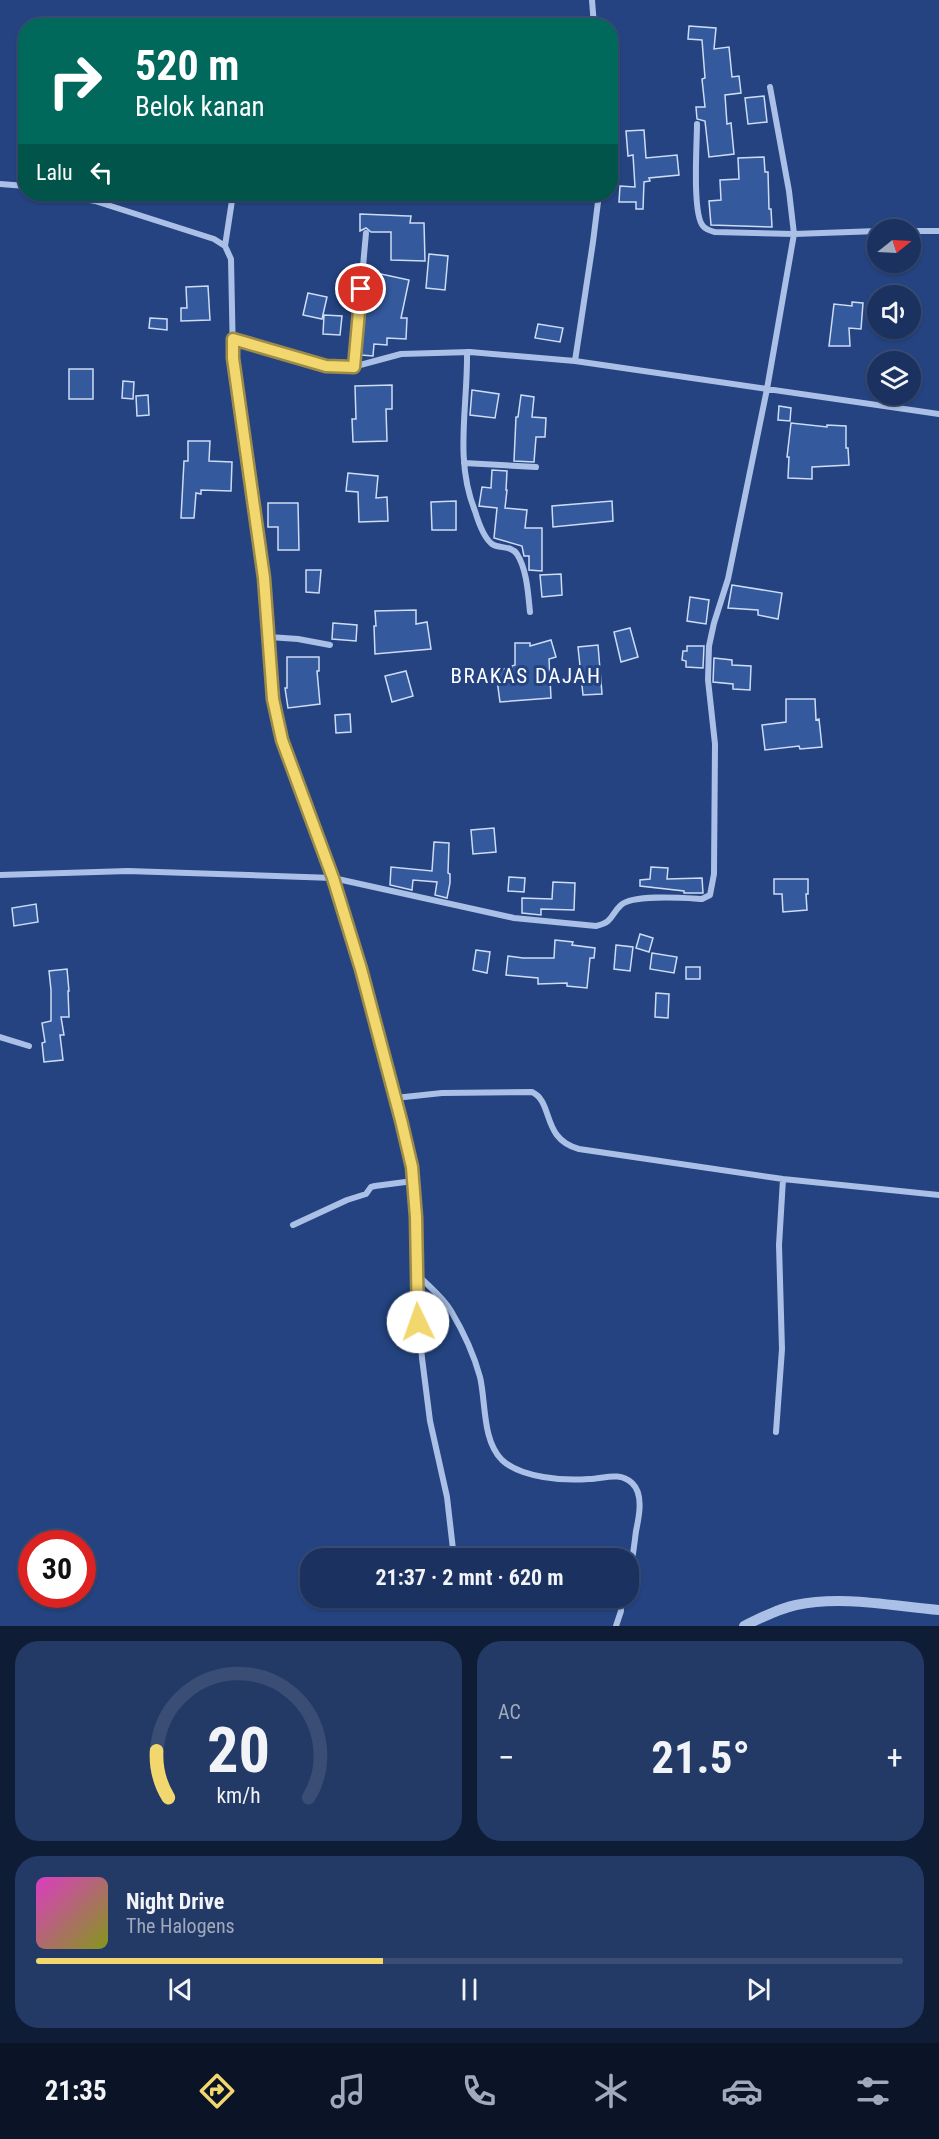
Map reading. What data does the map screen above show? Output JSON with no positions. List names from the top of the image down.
{
  "districts": ["BRAKAS DAJAH"],
  "north": "right",
  "page": {
    "turn": ["520 m", "Belok kanan"],
    "then": "Lalu",
    "limit": "30",
    "trip": "21:37 · 2 mnt · 620 m",
    "tile": "AC",
    "heat": ["−", "21.5°", "+"],
    "song": ["Night Drive", "The Halogens"],
    "tabs": "21:35",
    "gauge": ["20", "km/h"]
  }
}
